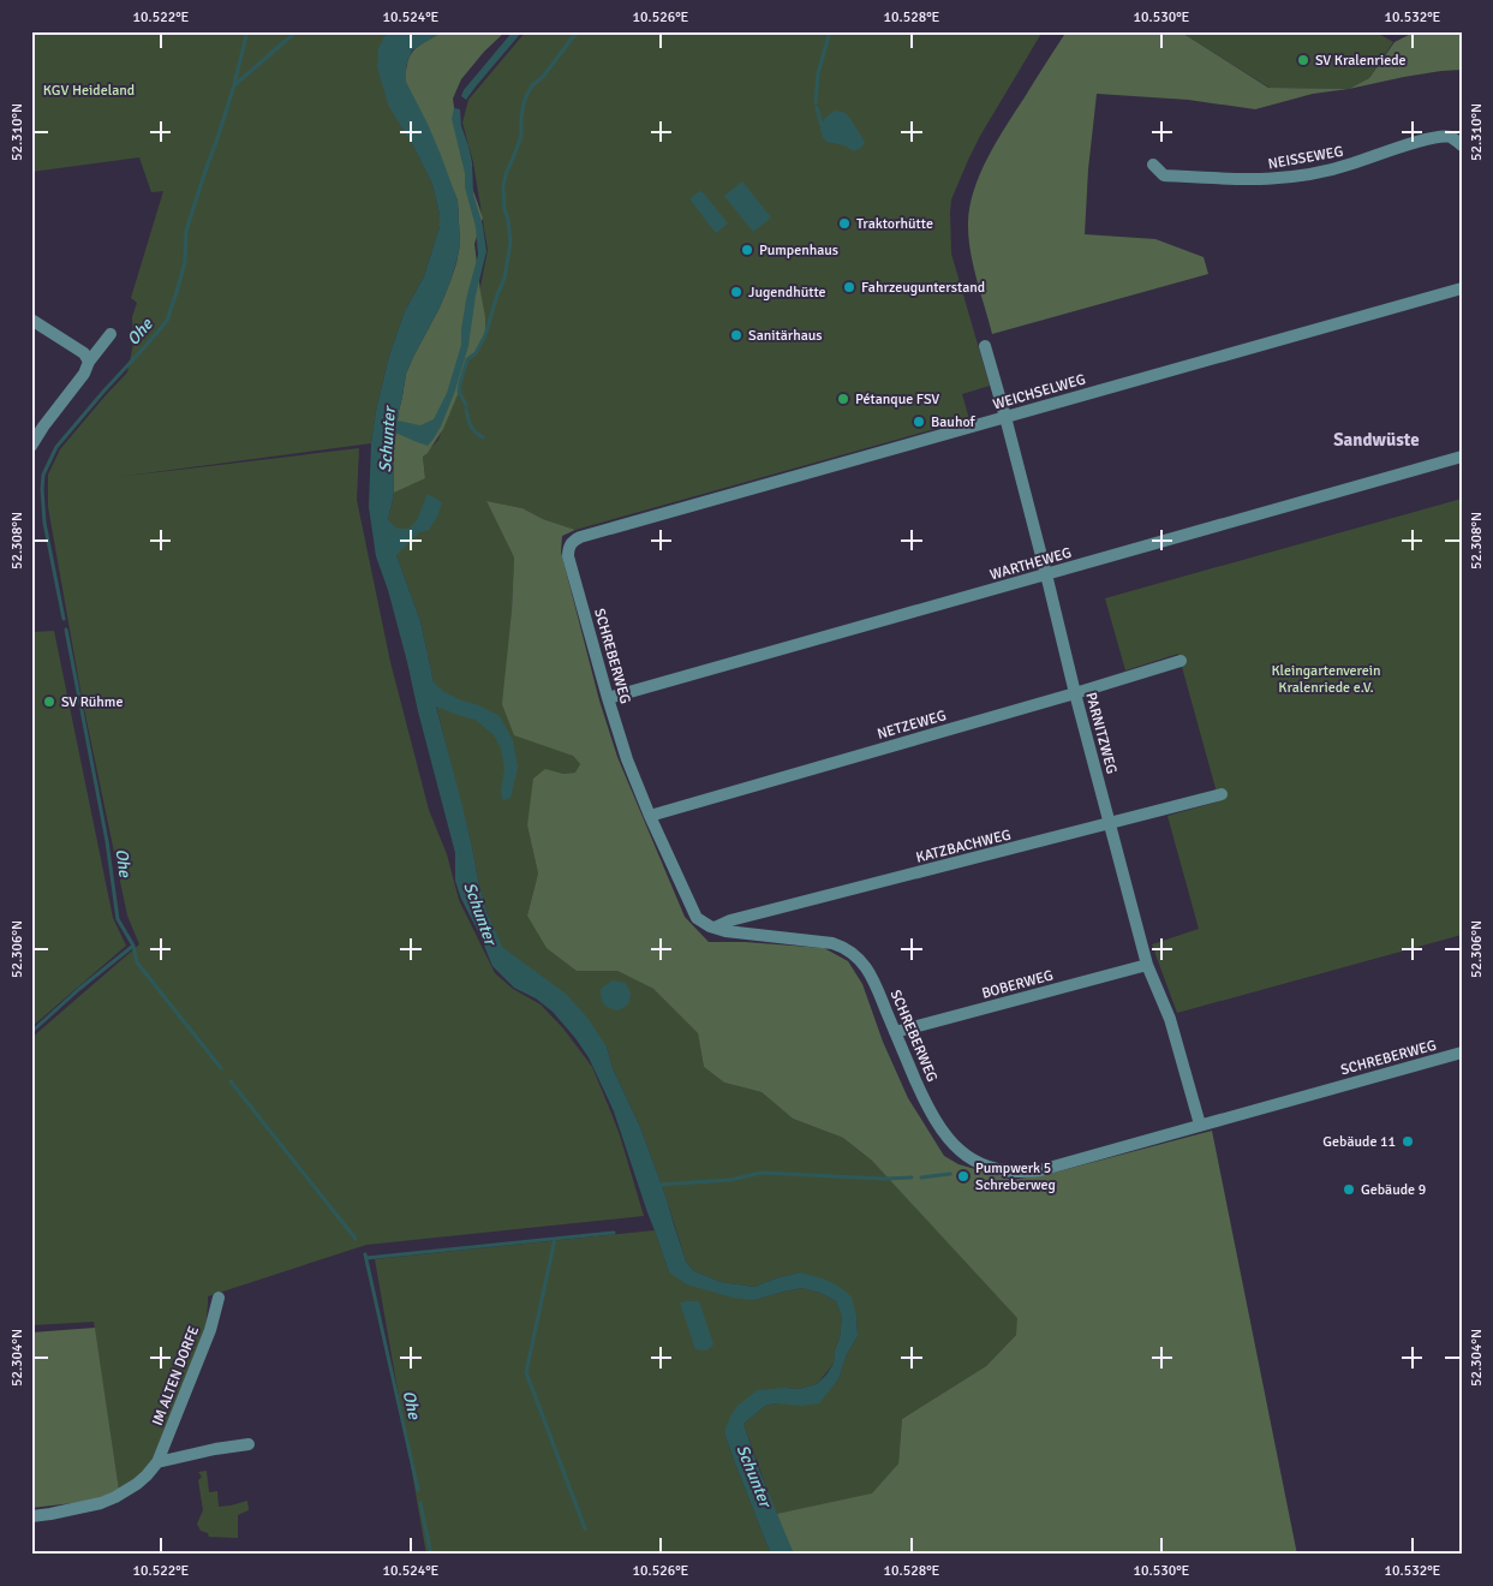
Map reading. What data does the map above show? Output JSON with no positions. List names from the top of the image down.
{
  "streets": {
    "street": [
      "NEISSEWEG",
      "WEICHSELWEG",
      "WARTHEWEG",
      "SCHREBERWEG",
      "NETZEWEG",
      "PARNITZWEG",
      "KATZBACHWEG",
      "BOBERWEG",
      "IM ALTEN DORFE"
    ]
  },
  "crossings": [
    ["WEICHSELWEG", "SCHREBERWEG"],
    ["WEICHSELWEG", "PARNITZWEG"],
    ["WARTHEWEG", "SCHREBERWEG"],
    ["WARTHEWEG", "PARNITZWEG"],
    ["SCHREBERWEG", "NETZEWEG"],
    ["SCHREBERWEG", "PARNITZWEG"],
    ["SCHREBERWEG", "KATZBACHWEG"],
    ["SCHREBERWEG", "BOBERWEG"],
    ["NETZEWEG", "PARNITZWEG"],
    ["PARNITZWEG", "KATZBACHWEG"],
    ["PARNITZWEG", "BOBERWEG"]
  ],
  "districts": ["Sandwüste"],
  "water": ["Ohe", "Schunter"],
  "parks": ["KGV Heideland", "Kleingartenverein Kralenriede e.V."],
  "places": [
    "SV Kralenriede",
    "Traktorhütte",
    "Pumpenhaus",
    "Fahrzeugunterstand",
    "Jugendhütte",
    "Sanitärhaus",
    "Pétanque FSV",
    "Bauhof",
    "SV Rühme",
    "Gebäude 11",
    "Pumpwerk 5 Schreberweg",
    "Gebäude 9"
  ],
  "coordinates": [
    "10.522°E",
    "10.524°E",
    "10.526°E",
    "10.528°E",
    "10.530°E",
    "10.532°E",
    "52.310°N",
    "52.308°N",
    "52.306°N",
    "52.304°N"
  ]
}
